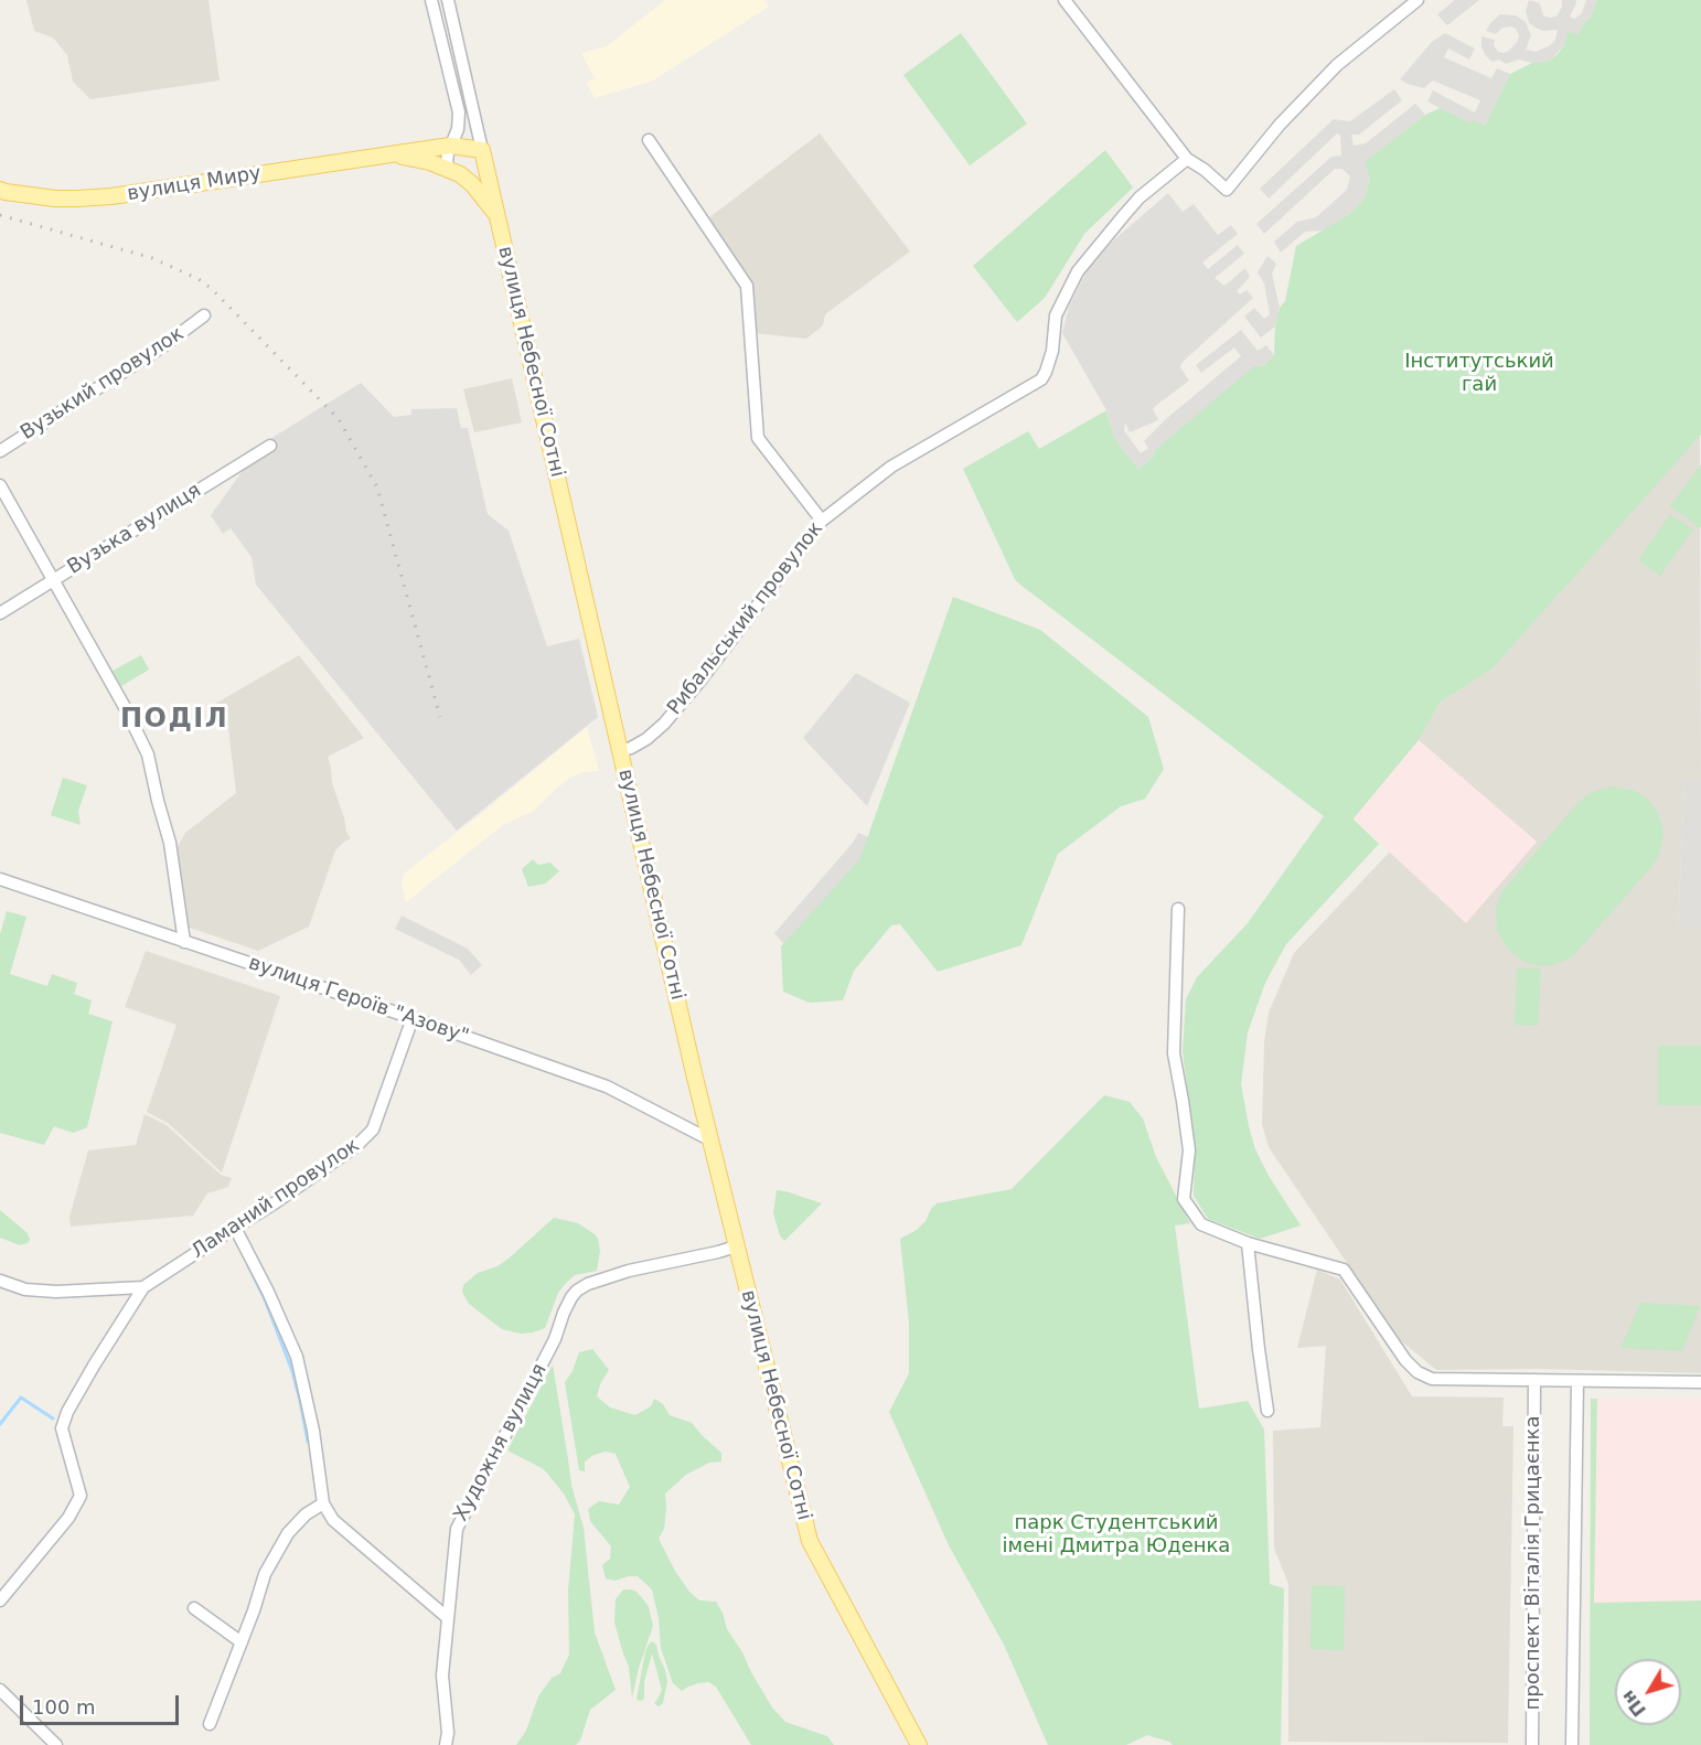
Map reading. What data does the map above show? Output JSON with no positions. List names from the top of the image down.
{
  "streets": {
    "main road": ["вулиця Миру", "вулиця Небесної Сотні"],
    "street": [
      "Вузький провулок",
      "Вузька вулиця",
      "Рибальський провулок",
      "вулиця Героїв \"Азову\"",
      "Ламаний провулок",
      "Художня вулиця",
      "проспект Віталія Грицаєнка"
    ]
  },
  "crossings": [
    ["вулиця Миру", "вулиця Небесної Сотні"],
    ["вулиця Небесної Сотні", "Рибальський провулок"],
    ["вулиця Небесної Сотні", "вулиця Героїв \"Азову\""],
    ["вулиця Небесної Сотні", "Художня вулиця"],
    ["вулиця Героїв \"Азову\"", "Ламаний провулок"]
  ],
  "districts": ["ПОДІЛ"],
  "parks": ["Інститутський гай", "парк Студентський імені Дмитра Юденка"],
  "scale_bar": "100 m",
  "north": "bottom left"
}
